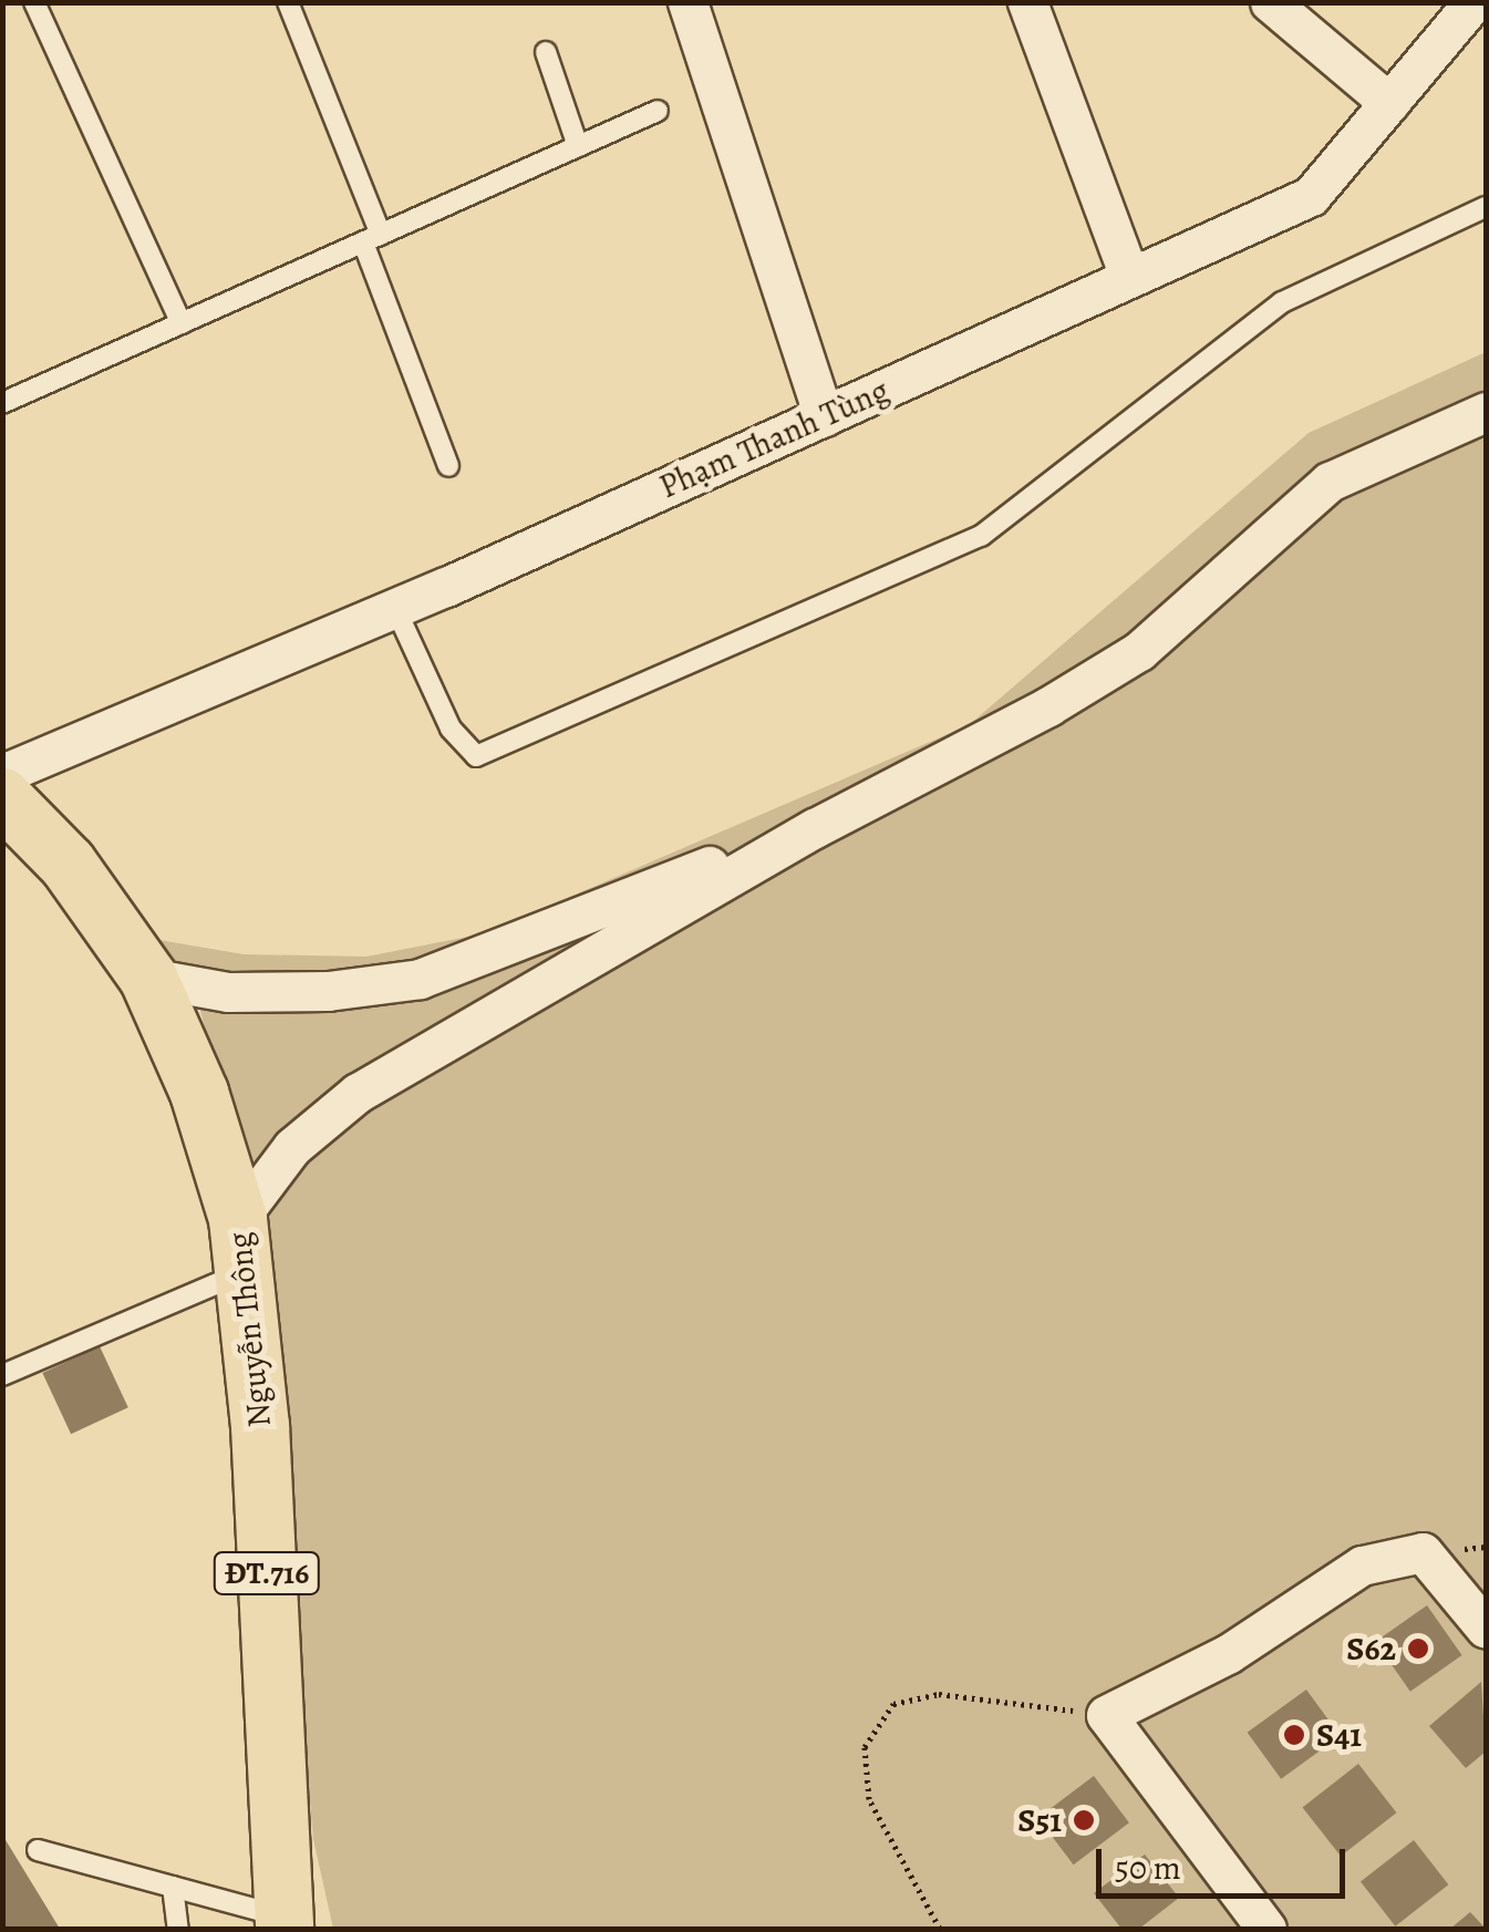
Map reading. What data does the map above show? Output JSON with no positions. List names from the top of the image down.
{
  "streets": {
    "main road": ["Nguyễn Thông", "ĐT.716"],
    "street": ["Phạm Thanh Tùng"]
  },
  "places": ["S62", "S41", "S51"],
  "scale_bar": "50 m"
}
